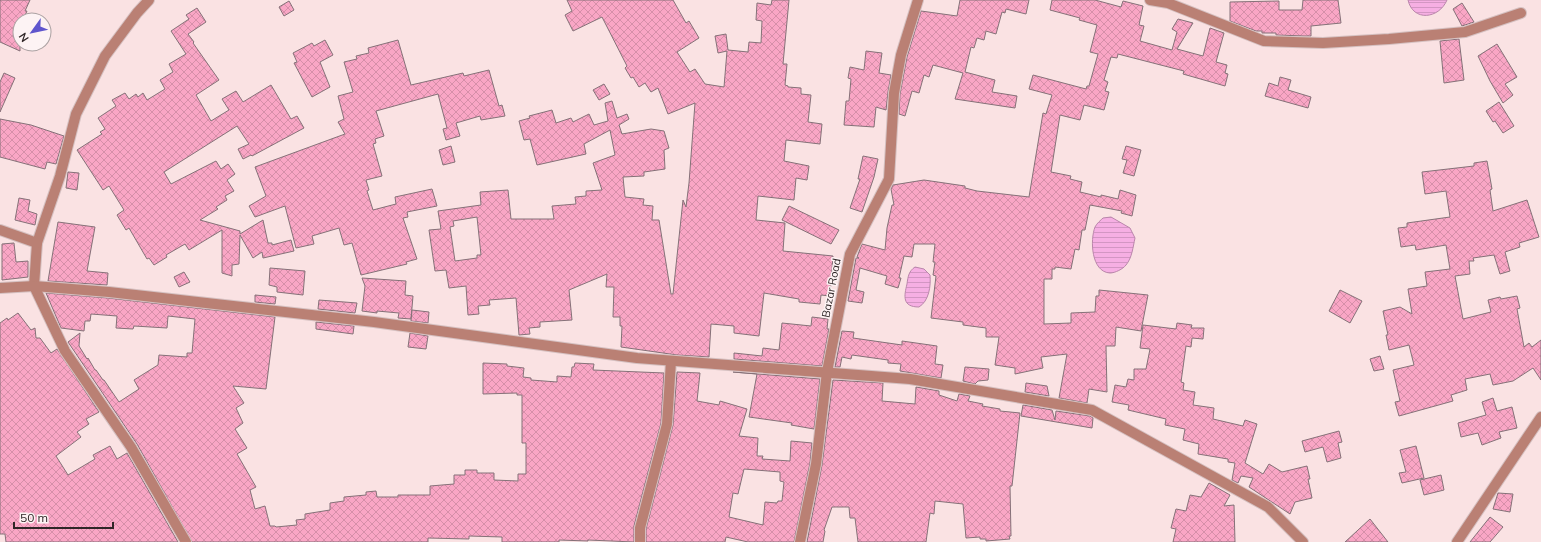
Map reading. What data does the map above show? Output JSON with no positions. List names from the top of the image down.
{
  "streets": {
    "street": ["Bazar Road"]
  },
  "scale_bar": "50 m",
  "north": "bottom left"
}
